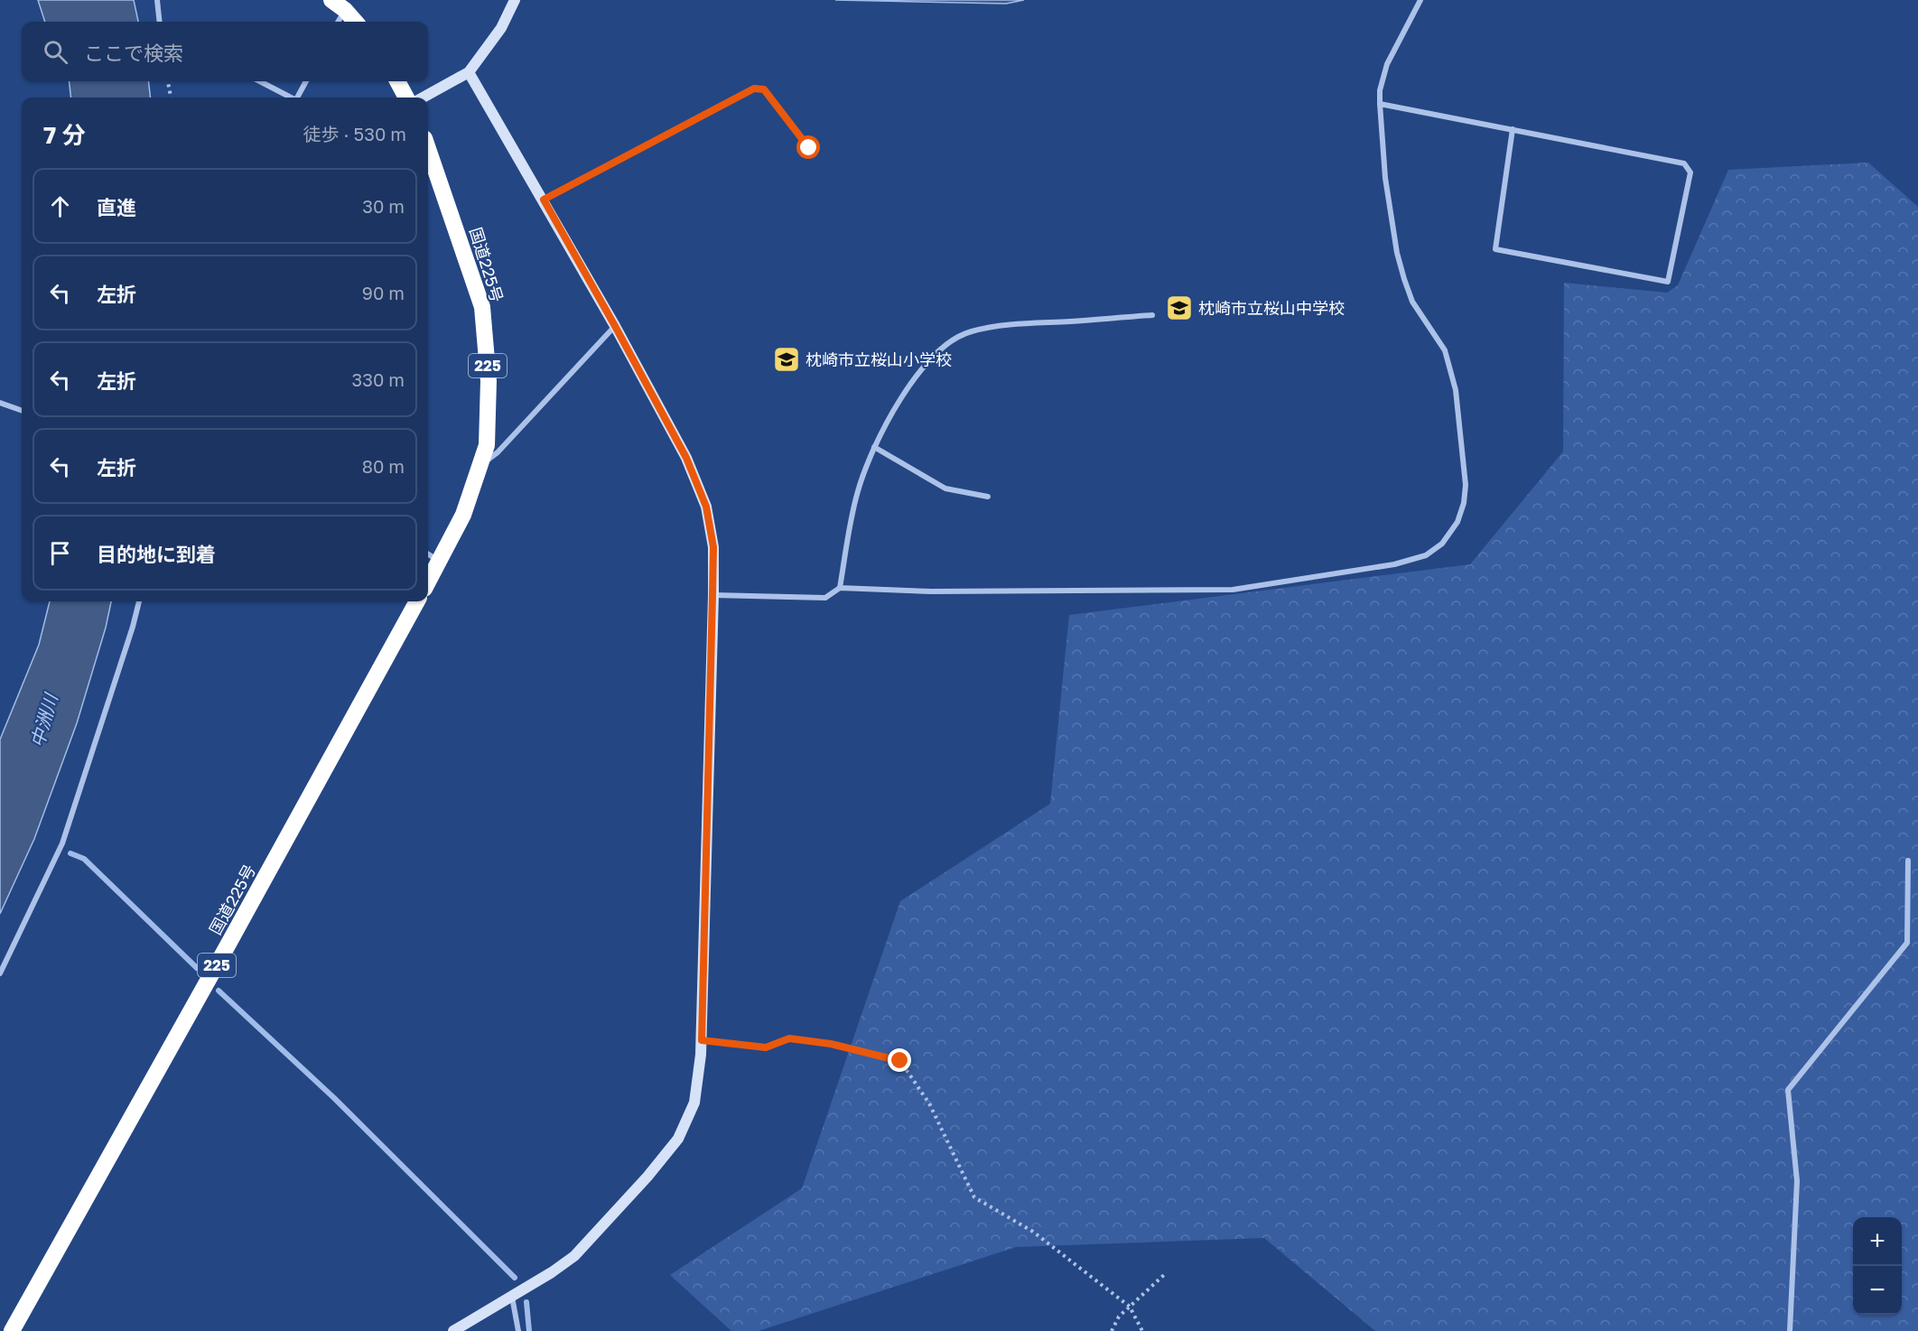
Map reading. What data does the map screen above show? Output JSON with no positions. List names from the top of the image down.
{
  "streets": {
    "highway": ["国道225号", "225"]
  },
  "water": ["中洲川"],
  "places": {
    "school or university": ["枕崎市立桜山中学校", "枕崎市立桜山小学校"]
  },
  "page": {
    "search": "ここで検索",
    "heading": ["7 分", "徒歩 · 530 m"],
    "list": [
      ["直進", "30 m"],
      ["左折", "90 m"],
      ["左折", "330 m"],
      ["左折", "80 m"],
      "目的地に到着"
    ],
    "map_buttons": ["+", "−"]
  }
}
